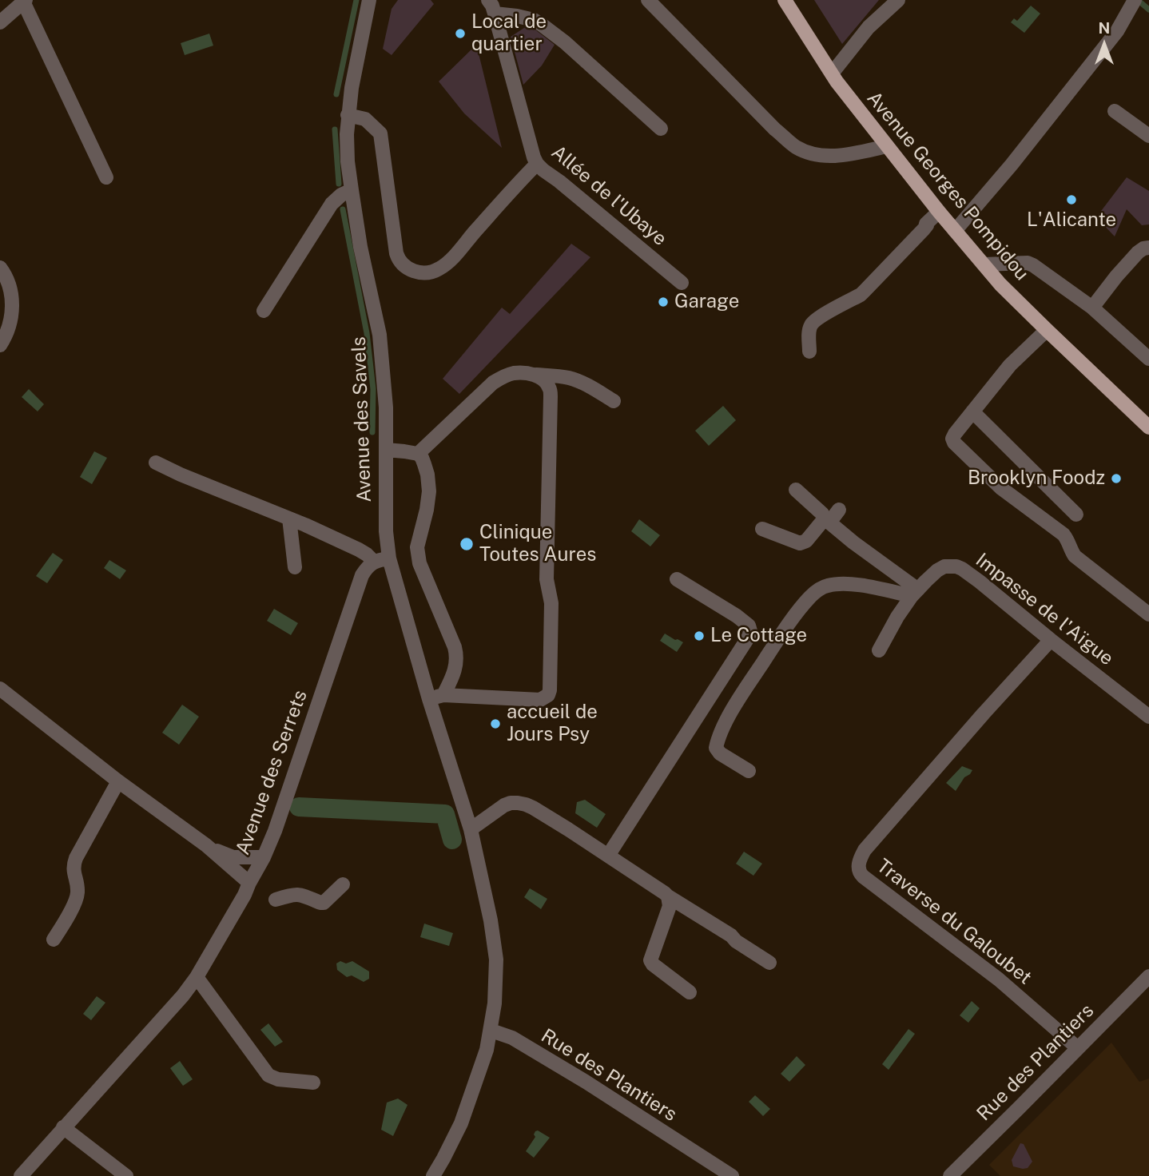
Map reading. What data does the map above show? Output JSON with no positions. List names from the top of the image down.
{
  "streets": {
    "main road": ["Avenue Georges Pompidou"],
    "street": [
      "Allée de l'Ubaye",
      "Avenue des Savels",
      "Impasse de l'Aïgue",
      "Avenue des Serrets",
      "Traverse du Galoubet",
      "Rue des Plantiers"
    ]
  },
  "crossings": [
    ["Avenue des Savels", "Rue des Plantiers"],
    ["Impasse de l'Aïgue", "Traverse du Galoubet"],
    ["Traverse du Galoubet", "Rue des Plantiers"]
  ],
  "places": [
    "Local de quartier",
    "L'Alicante",
    "Garage",
    "Brooklyn Foodz",
    "Clinique Toutes Aures",
    "Le Cottage",
    "accueil de Jours Psy"
  ],
  "north": "top"
}
